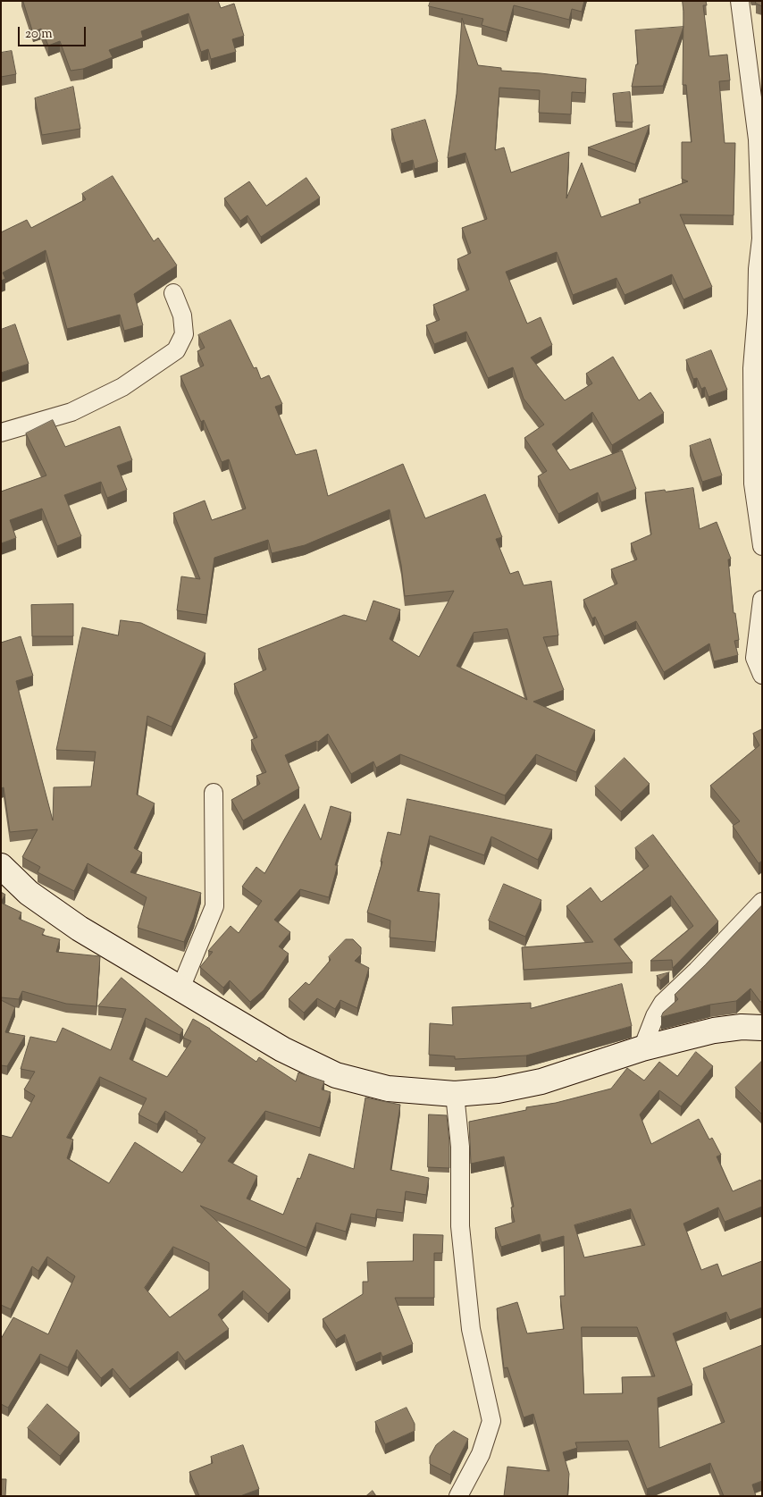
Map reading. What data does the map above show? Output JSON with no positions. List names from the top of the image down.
{
  "scale_bar": "20 m"
}
